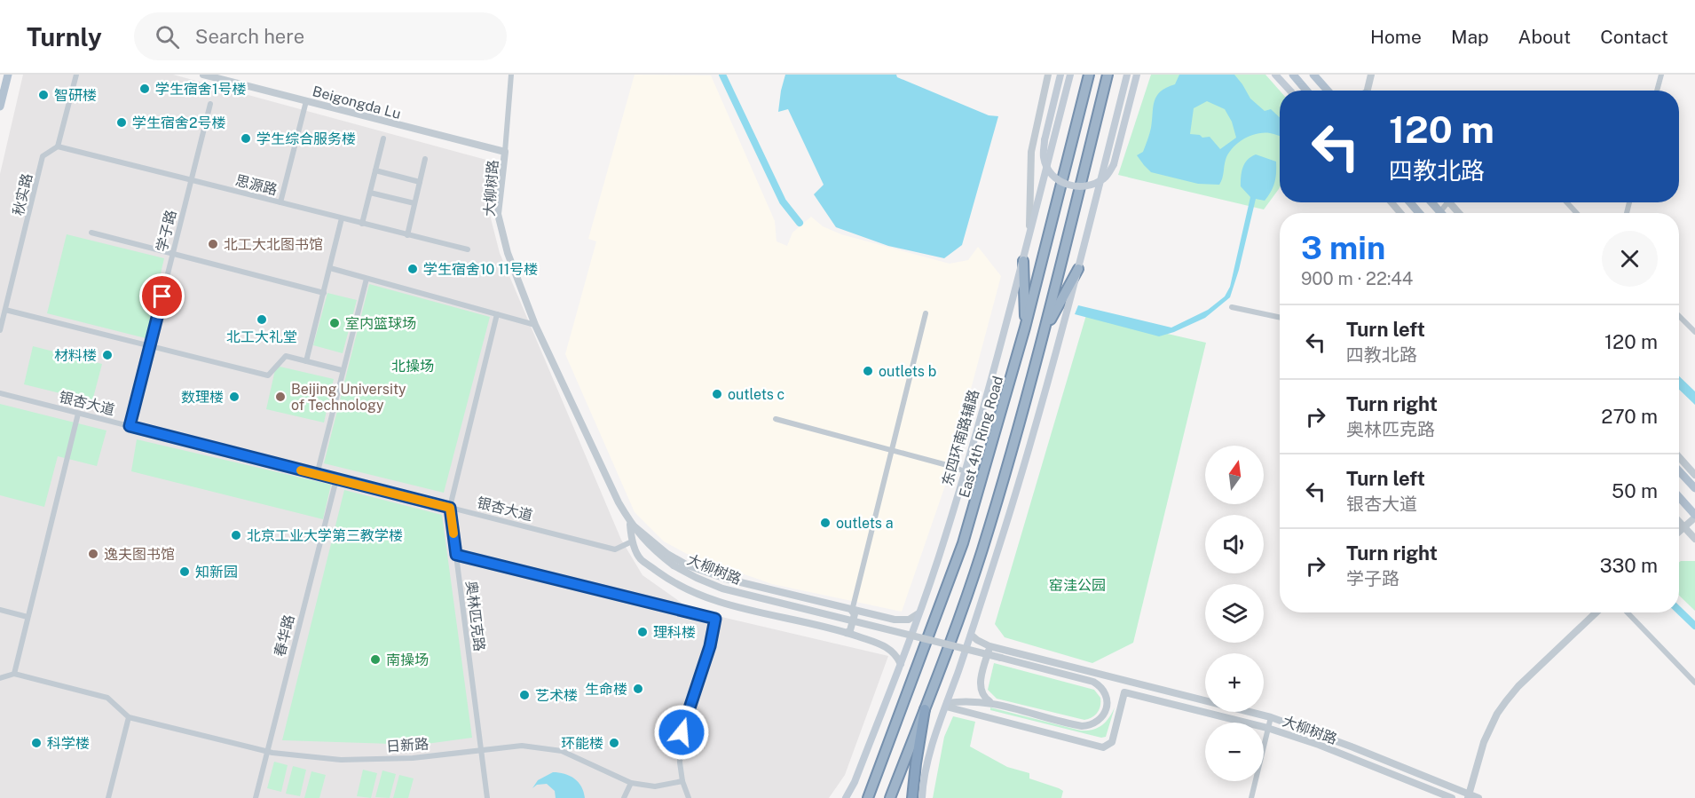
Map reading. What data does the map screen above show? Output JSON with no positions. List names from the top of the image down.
{
  "streets": {
    "highway": ["East 4th Ring Road"],
    "main road": ["东四环南路辅路"],
    "street": [
      "Beigongda Lu",
      "思源路",
      "大柳树路",
      "秋实路",
      "学子路",
      "银杏大道",
      "奥林匹克路",
      "春华路",
      "日新路"
    ]
  },
  "crossings": [
    ["Beigongda Lu", "大柳树路"],
    ["思源路", "秋实路"],
    ["思源路", "学子路"],
    ["学子路", "银杏大道"],
    ["银杏大道", "奥林匹克路"],
    ["银杏大道", "春华路"],
    ["奥林匹克路", "日新路"],
    ["春华路", "日新路"]
  ],
  "parks": ["北操场", "窑洼公园"],
  "places": [
    "学生宿舍1号楼",
    "智研楼",
    "学生宿舍2号楼",
    "学生综合服务楼",
    "北工大北图书馆",
    "学生宿舍10 11号楼",
    "北工大礼堂",
    "室内篮球场",
    "材料楼",
    "outlets b",
    "outlets c",
    "数理楼",
    "Beijing University of Technology",
    "outlets a",
    "北京工业大学第三教学楼",
    "逸夫图书馆",
    "知新园",
    "理科楼",
    "南操场",
    "生命楼",
    "艺术楼",
    "科学楼",
    "环能楼"
  ],
  "north": "top",
  "page": {
    "header": "Turnly",
    "search": "Search here",
    "nav": [
      "Home",
      "Map",
      "About",
      "Contact"
    ],
    "turn": ["120 m", "四教北路"],
    "heading": ["3 min", "900 m · 22:44"],
    "list": [
      {
        "name": "Turn left",
        "note": "四教北路",
        "value": "120 m"
      },
      {
        "name": "Turn right",
        "note": "奥林匹克路",
        "value": "270 m"
      },
      {
        "name": "Turn left",
        "note": "银杏大道",
        "value": "50 m"
      },
      {
        "name": "Turn right",
        "note": "学子路",
        "value": "330 m"
      }
    ],
    "map_buttons": ["+", "−"]
  }
}
